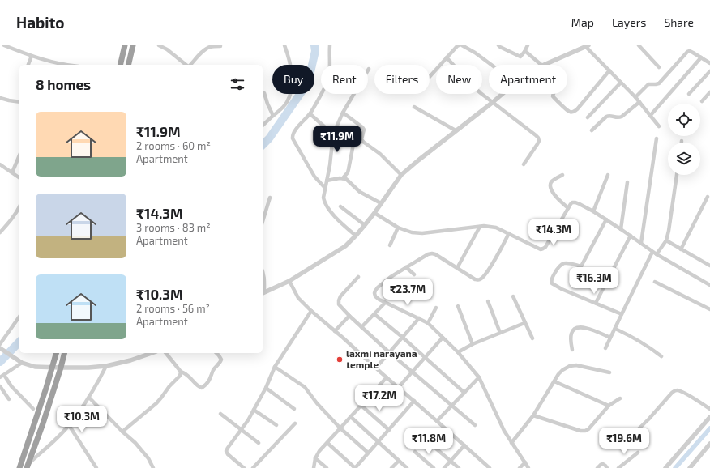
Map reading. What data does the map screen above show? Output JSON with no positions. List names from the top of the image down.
{
  "places": ["laxmi narayana temple"],
  "page": {
    "header": "Habito",
    "nav": ["Map", "Layers", "Share"],
    "chip": [
      "Buy",
      "Rent",
      "Filters",
      "New",
      "Apartment"
    ],
    "heading": "8 homes",
    "list": [
      {
        "name": "₹11.9M",
        "note": "2 rooms · 60 m² · Apartment"
      },
      {
        "name": "₹14.3M",
        "note": "3 rooms · 83 m² · Apartment"
      },
      {
        "name": "₹10.3M",
        "note": "2 rooms · 56 m² · Apartment"
      }
    ],
    "price": [
      "₹11.9M",
      "₹14.3M",
      "₹16.3M",
      "₹23.7M",
      "₹17.2M",
      "₹10.3M",
      "₹11.8M",
      "₹19.6M"
    ]
  }
}
